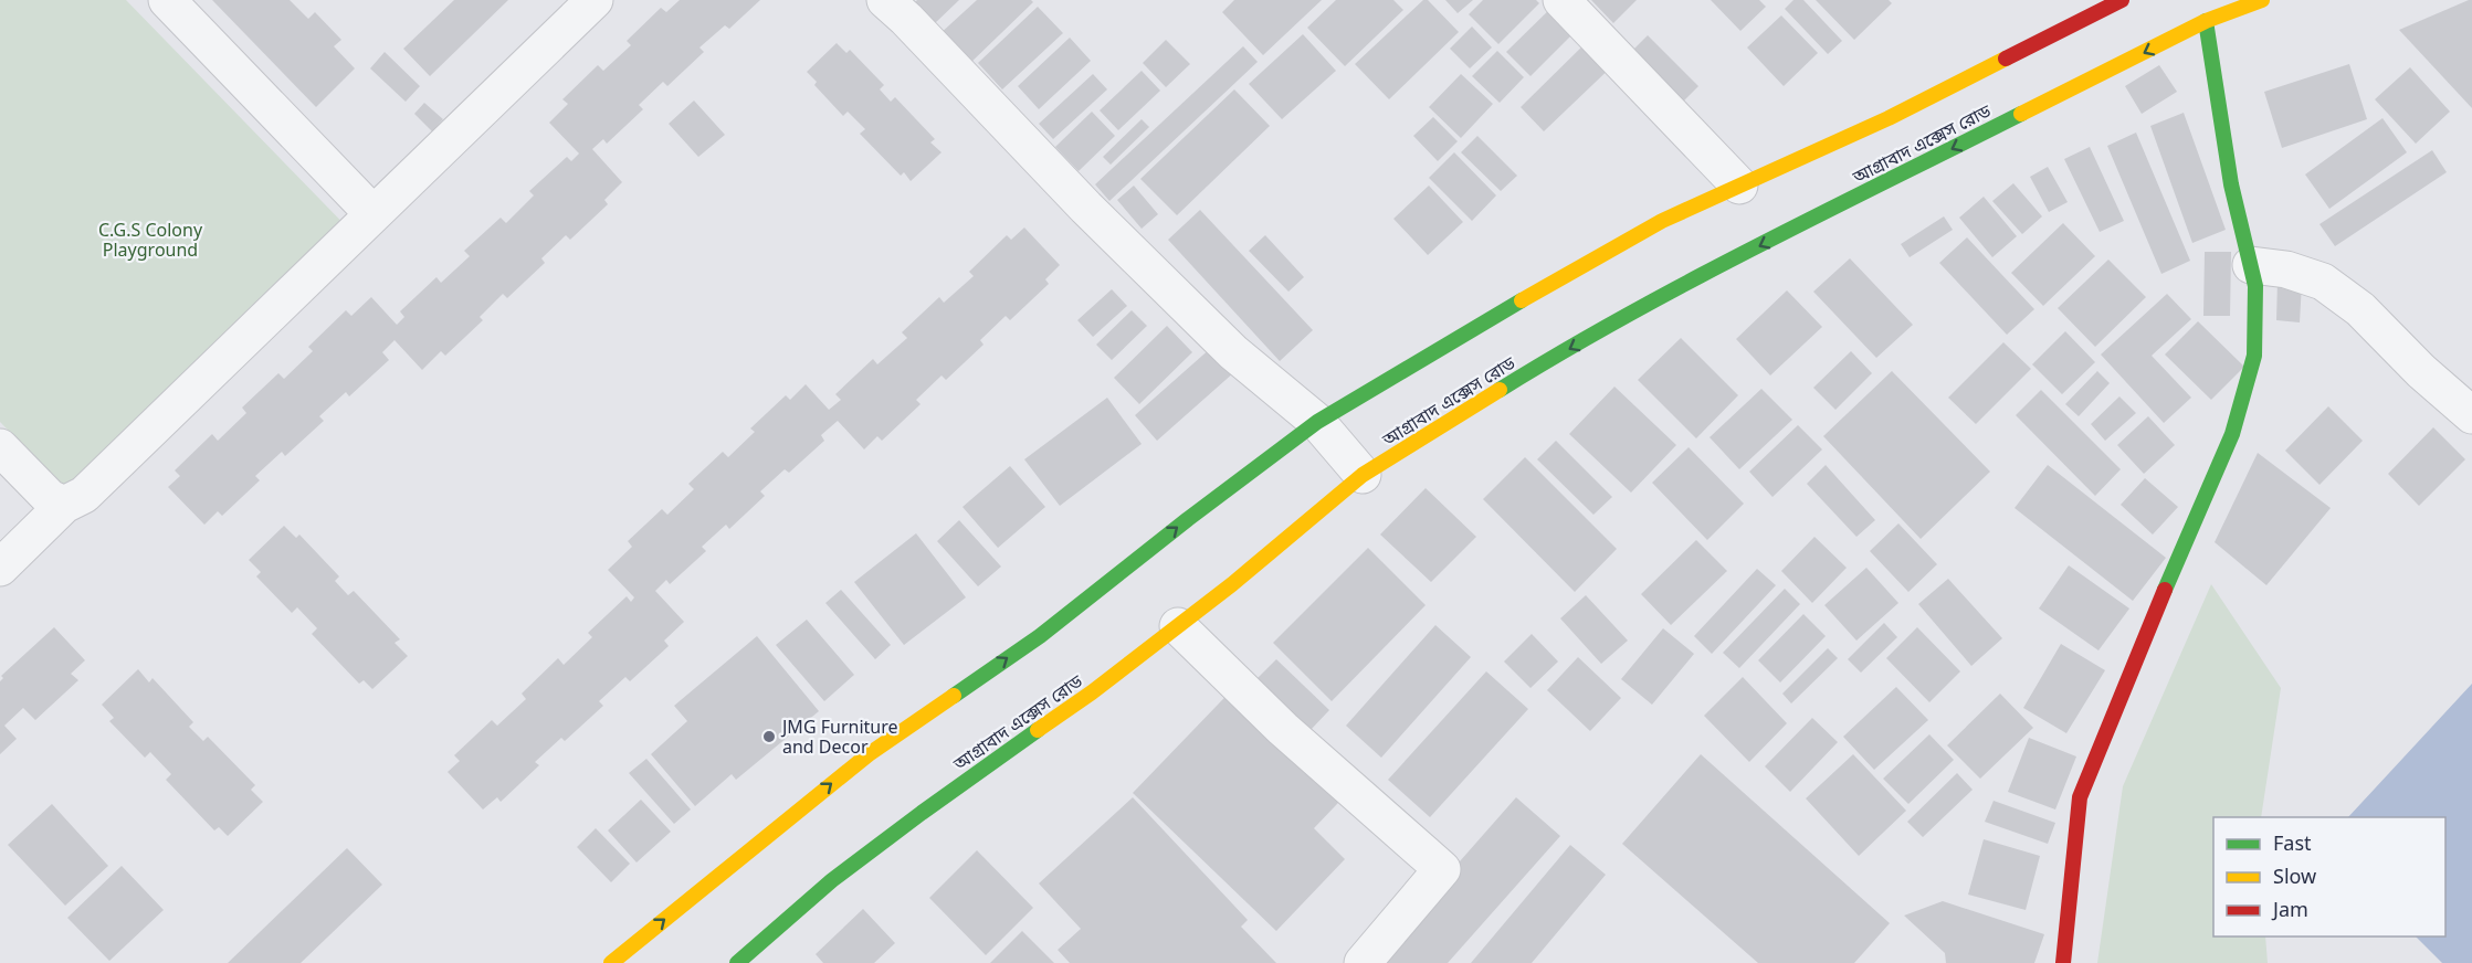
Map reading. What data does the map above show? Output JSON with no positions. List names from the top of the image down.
{
  "streets": {
    "main road": ["আগ্রাবাদ এক্সেস রোড"]
  },
  "parks": ["C.G.S Colony Playground"],
  "places": ["JMG Furniture and Decor"],
  "legend": ["Fast", "Slow", "Jam"]
}
